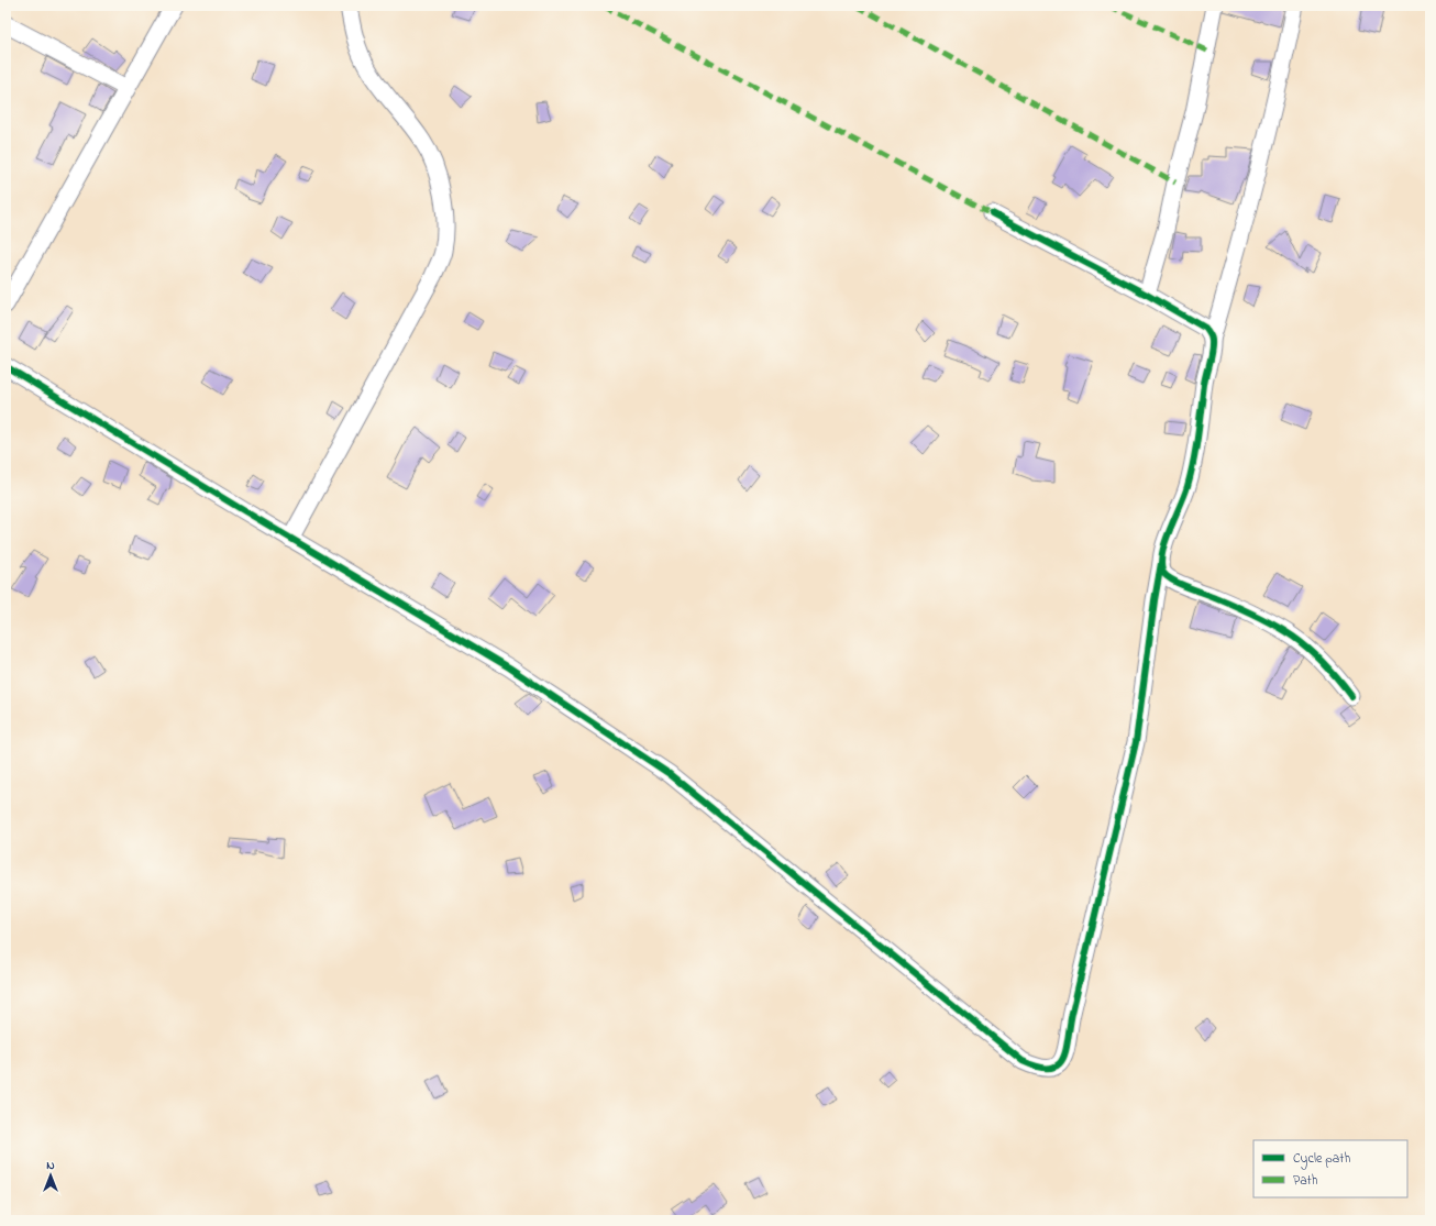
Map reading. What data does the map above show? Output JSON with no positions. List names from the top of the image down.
{
  "legend": ["Cycle path", "Path"],
  "north": "top"
}
